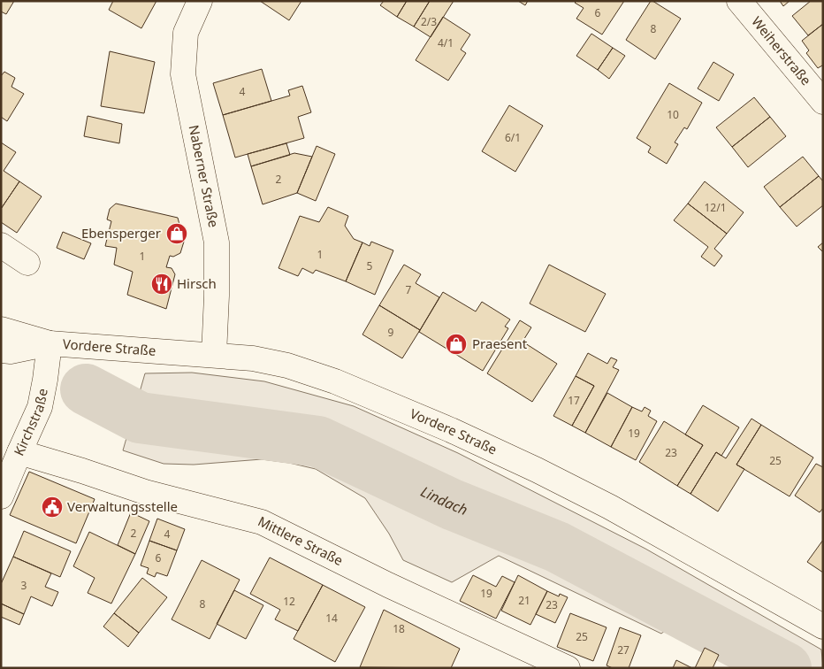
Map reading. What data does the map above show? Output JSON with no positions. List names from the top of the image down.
{
  "streets": {
    "street": [
      "Weiherstraße",
      "Naberner Straße",
      "Vordere Straße",
      "Kirchstraße",
      "Mittlere Straße"
    ]
  },
  "crossings": [
    ["Naberner Straße", "Vordere Straße"],
    ["Vordere Straße", "Kirchstraße"],
    ["Kirchstraße", "Mittlere Straße"]
  ],
  "water": ["Lindach"],
  "places": {
    "shop": ["Ebensperger", "Praesent"],
    "restaurant": ["Hirsch"],
    "public building": ["Verwaltungsstelle"]
  },
  "house_numbers": [
    "6",
    "2/3",
    "8",
    "4/1",
    "4",
    "10",
    "6/1",
    "2",
    "12/1",
    "1",
    "1",
    "5",
    "7",
    "9",
    "17",
    "19",
    "23",
    "25",
    "2",
    "4",
    "6",
    "3",
    "19",
    "21",
    "12",
    "8",
    "23",
    "14",
    "18",
    "25",
    "27"
  ]
}
